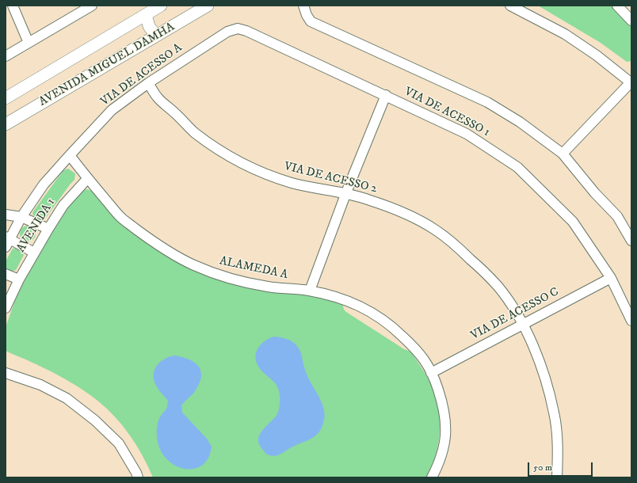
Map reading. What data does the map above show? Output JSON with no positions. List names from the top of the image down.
{
  "streets": {
    "street": [
      "AVENIDA MIGUEL DAMHA",
      "VIA DE ACESSO A",
      "VIA DE ACESSO 1",
      "VIA DE ACESSO 2",
      "AVENIDA 1",
      "ALAMEDA A",
      "VIA DE ACESSO C"
    ]
  },
  "crossings": [
    ["VIA DE ACESSO A", "VIA DE ACESSO 1"],
    ["VIA DE ACESSO A", "VIA DE ACESSO 2"],
    ["VIA DE ACESSO A", "AVENIDA 1"],
    ["VIA DE ACESSO A", "ALAMEDA A"],
    ["VIA DE ACESSO 1", "VIA DE ACESSO C"],
    ["VIA DE ACESSO 2", "VIA DE ACESSO C"],
    ["AVENIDA 1", "ALAMEDA A"],
    ["ALAMEDA A", "VIA DE ACESSO C"]
  ],
  "scale_bar": "50 m"
}
